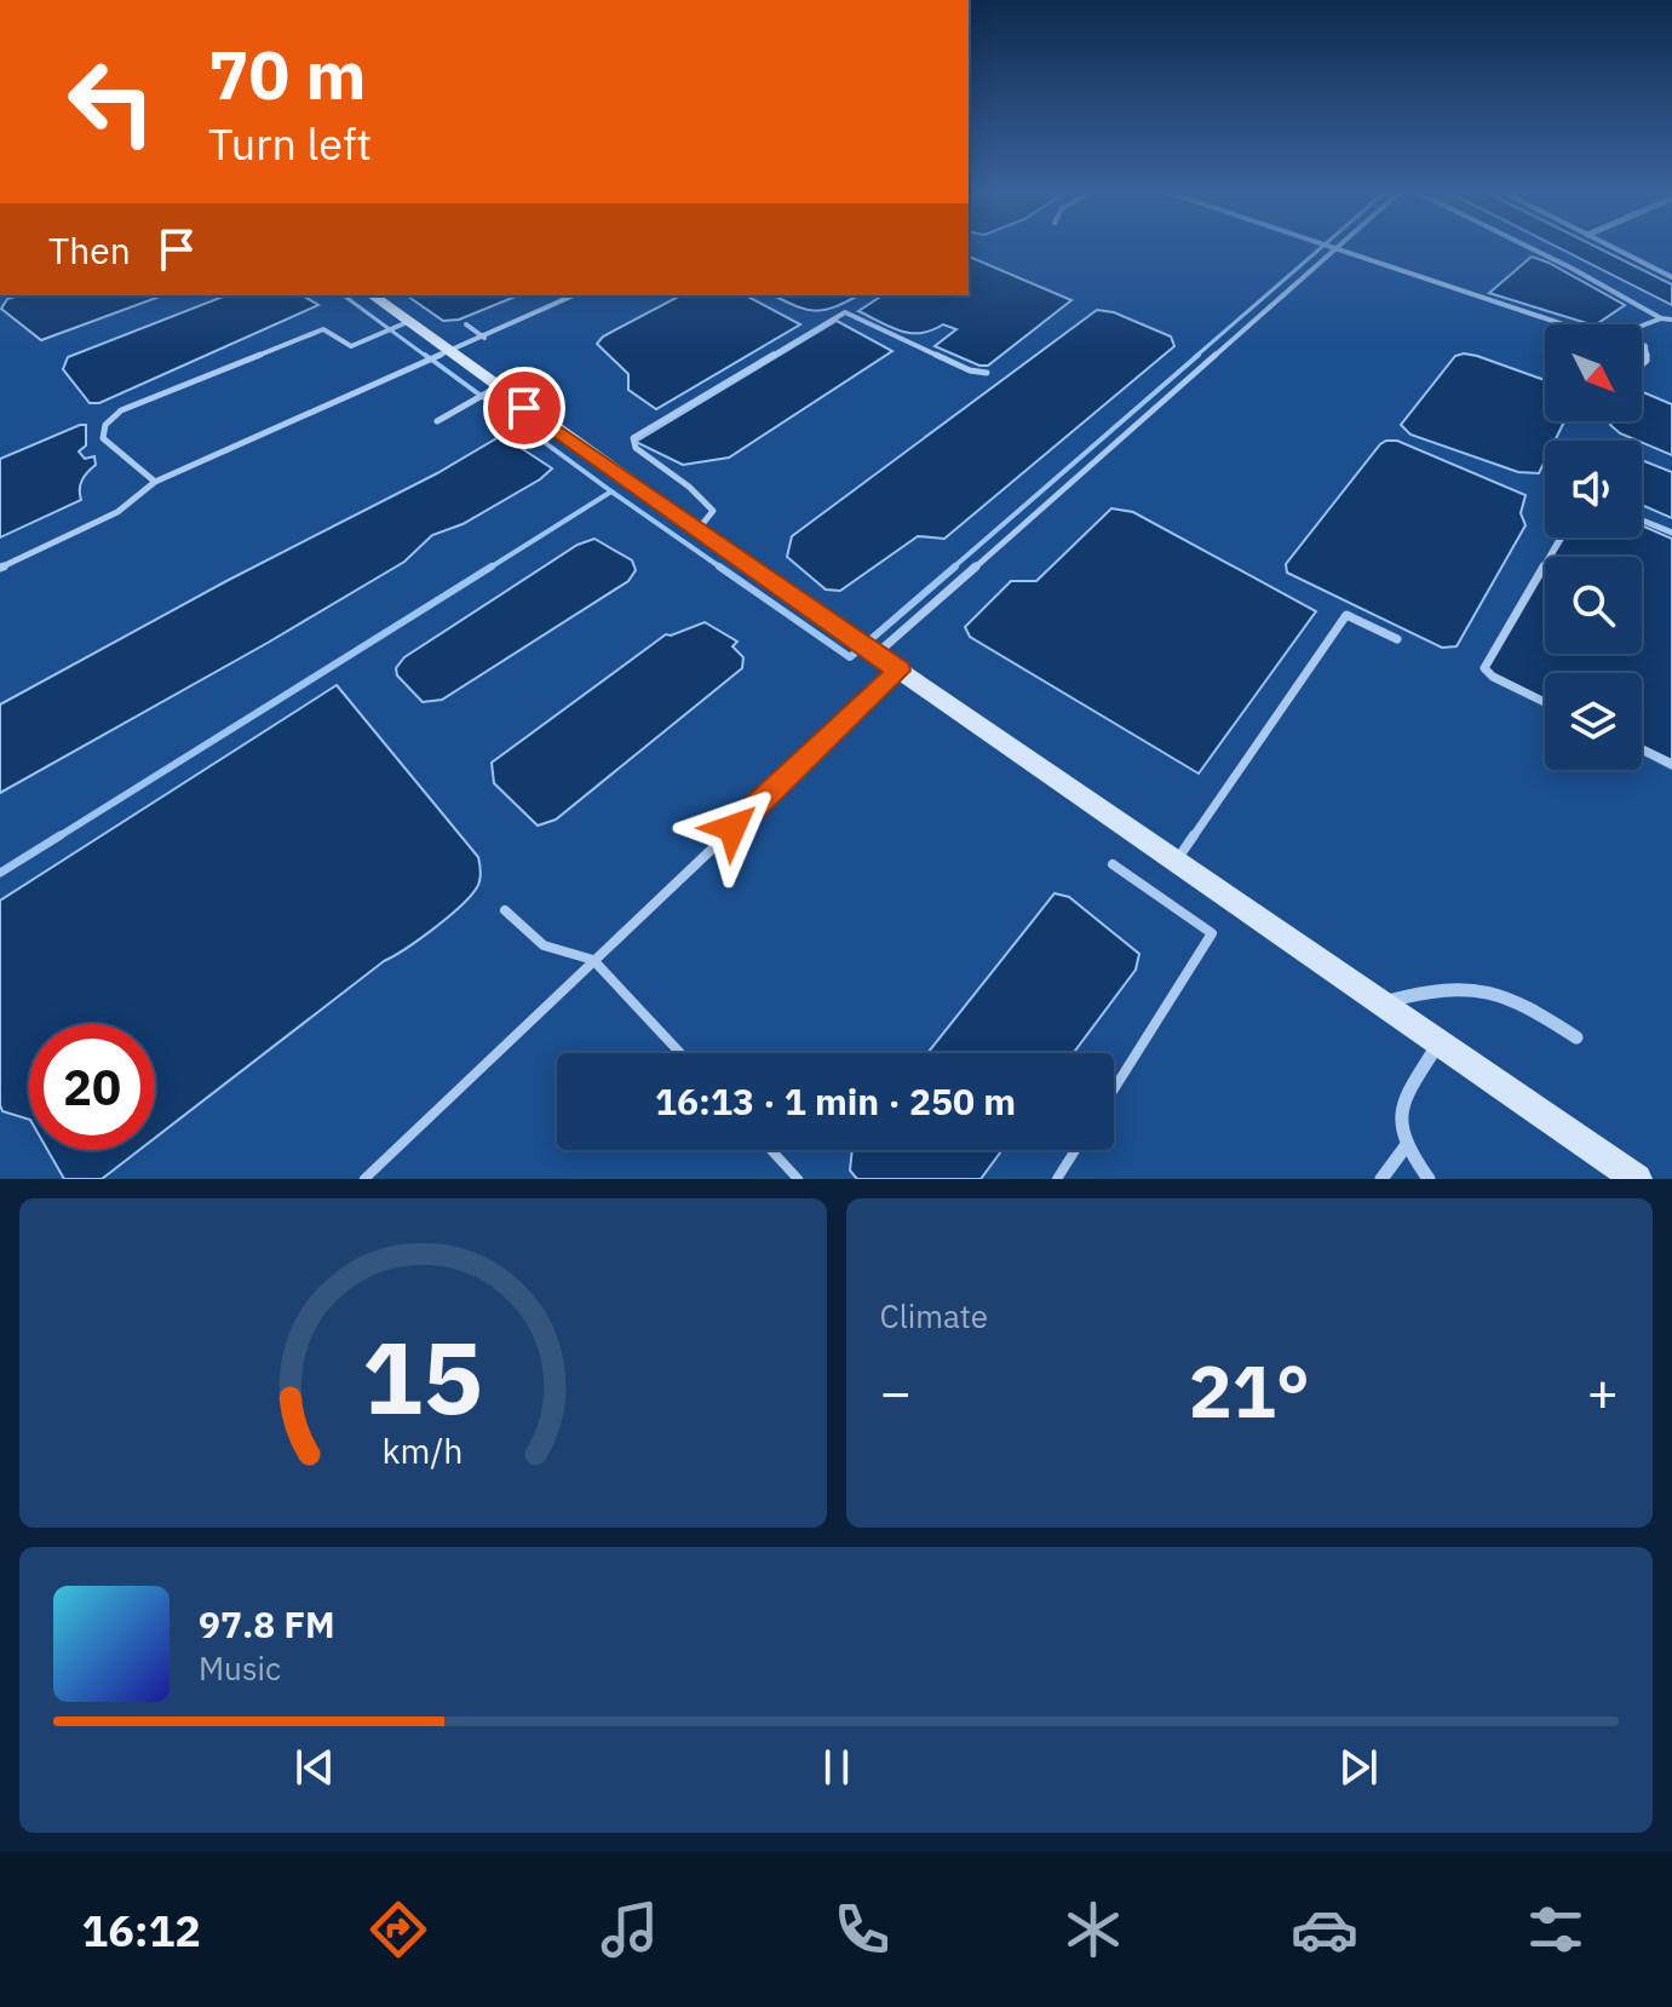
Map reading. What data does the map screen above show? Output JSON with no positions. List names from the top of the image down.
{
  "north": "bottom right",
  "page": {
    "turn": ["70 m", "Turn left"],
    "then": "Then",
    "limit": "20",
    "trip": "16:13 · 1 min · 250 m",
    "tile": "Climate",
    "heat": ["−", "21°", "+"],
    "song": ["97.8 FM", "Music"],
    "tabs": "16:12",
    "gauge": ["15", "km/h"]
  }
}
